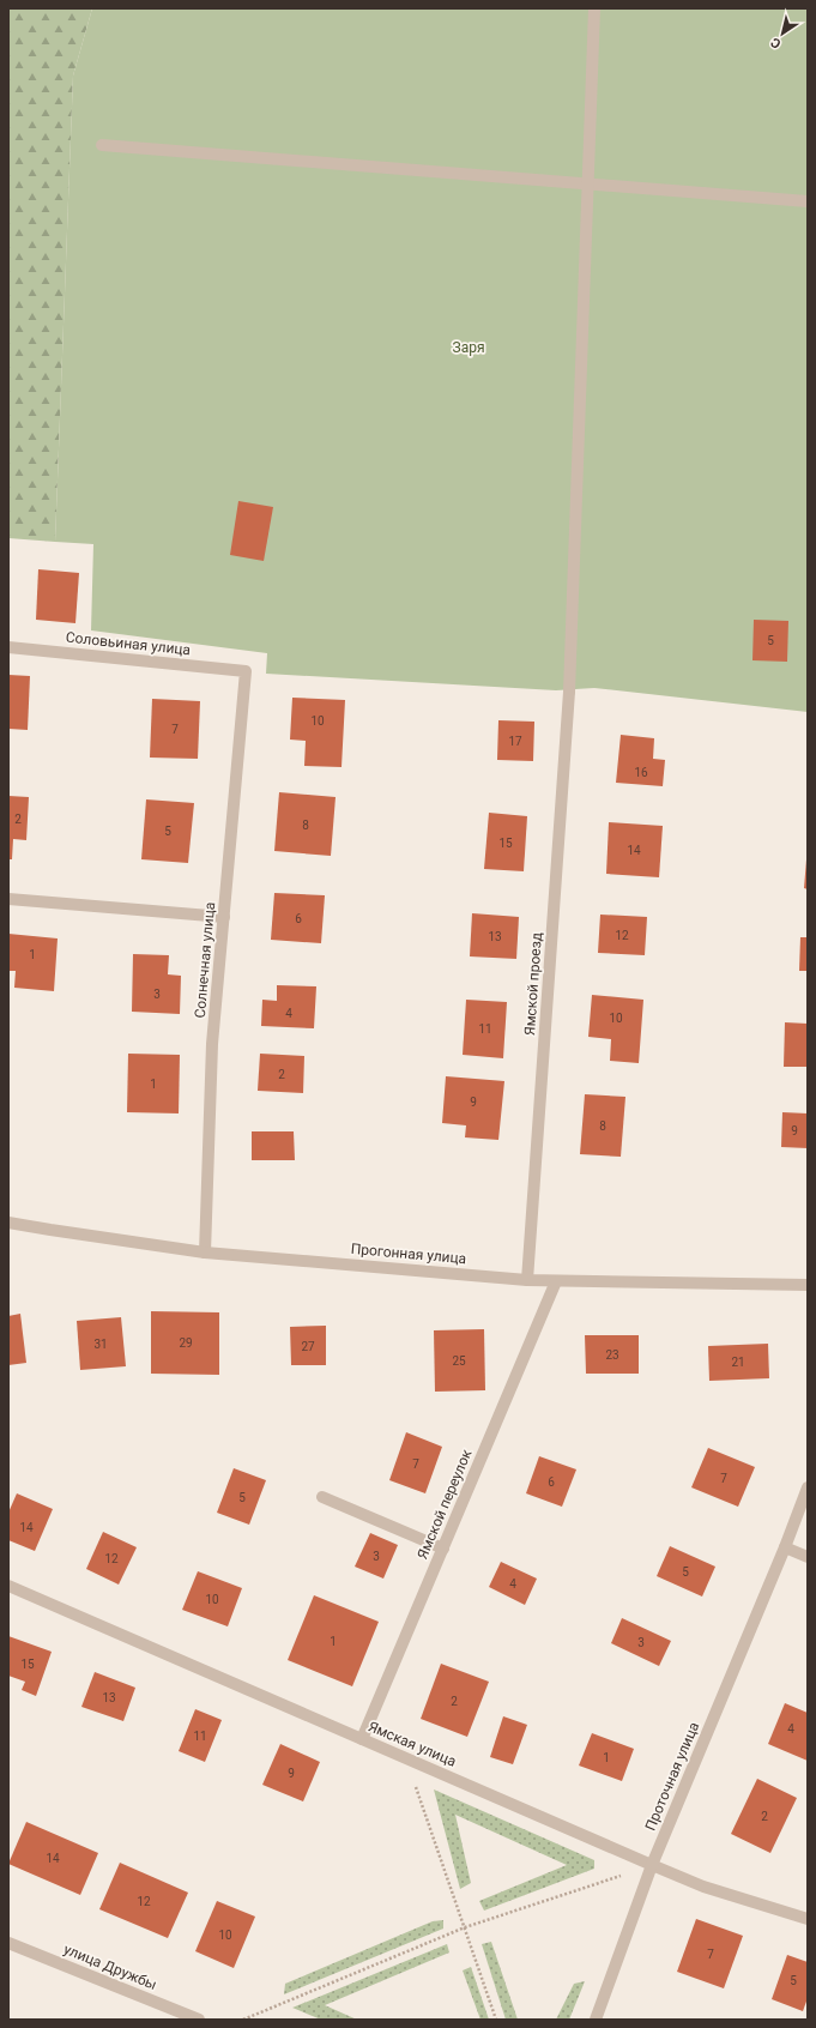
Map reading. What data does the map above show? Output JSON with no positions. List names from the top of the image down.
{
  "streets": {
    "street": [
      "Соловьиная улица",
      "Солнечная улица",
      "Ямской проезд",
      "Прогонная улица",
      "Ямской переулок",
      "Ямская улица",
      "Проточная улица",
      "улица Дружбы"
    ]
  },
  "crossings": [
    ["Соловьиная улица", "Солнечная улица"],
    ["Солнечная улица", "Прогонная улица"],
    ["Ямской проезд", "Прогонная улица"],
    ["Прогонная улица", "Ямской переулок"],
    ["Ямской переулок", "Ямская улица"],
    ["Ямская улица", "Проточная улица"]
  ],
  "parks": ["Заря"],
  "house_numbers": [
    "5",
    "10",
    "7",
    "17",
    "16",
    "2",
    "8",
    "5",
    "15",
    "14",
    "6",
    "12",
    "13",
    "1",
    "3",
    "4",
    "10",
    "11",
    "2",
    "1",
    "9",
    "8",
    "9",
    "29",
    "31",
    "27",
    "23",
    "25",
    "21",
    "7",
    "7",
    "6",
    "5",
    "14",
    "3",
    "12",
    "5",
    "4",
    "10",
    "1",
    "3",
    "15",
    "13",
    "2",
    "4",
    "11",
    "1",
    "9",
    "2",
    "14",
    "12",
    "10",
    "7",
    "5"
  ],
  "north": "bottom left"
}
